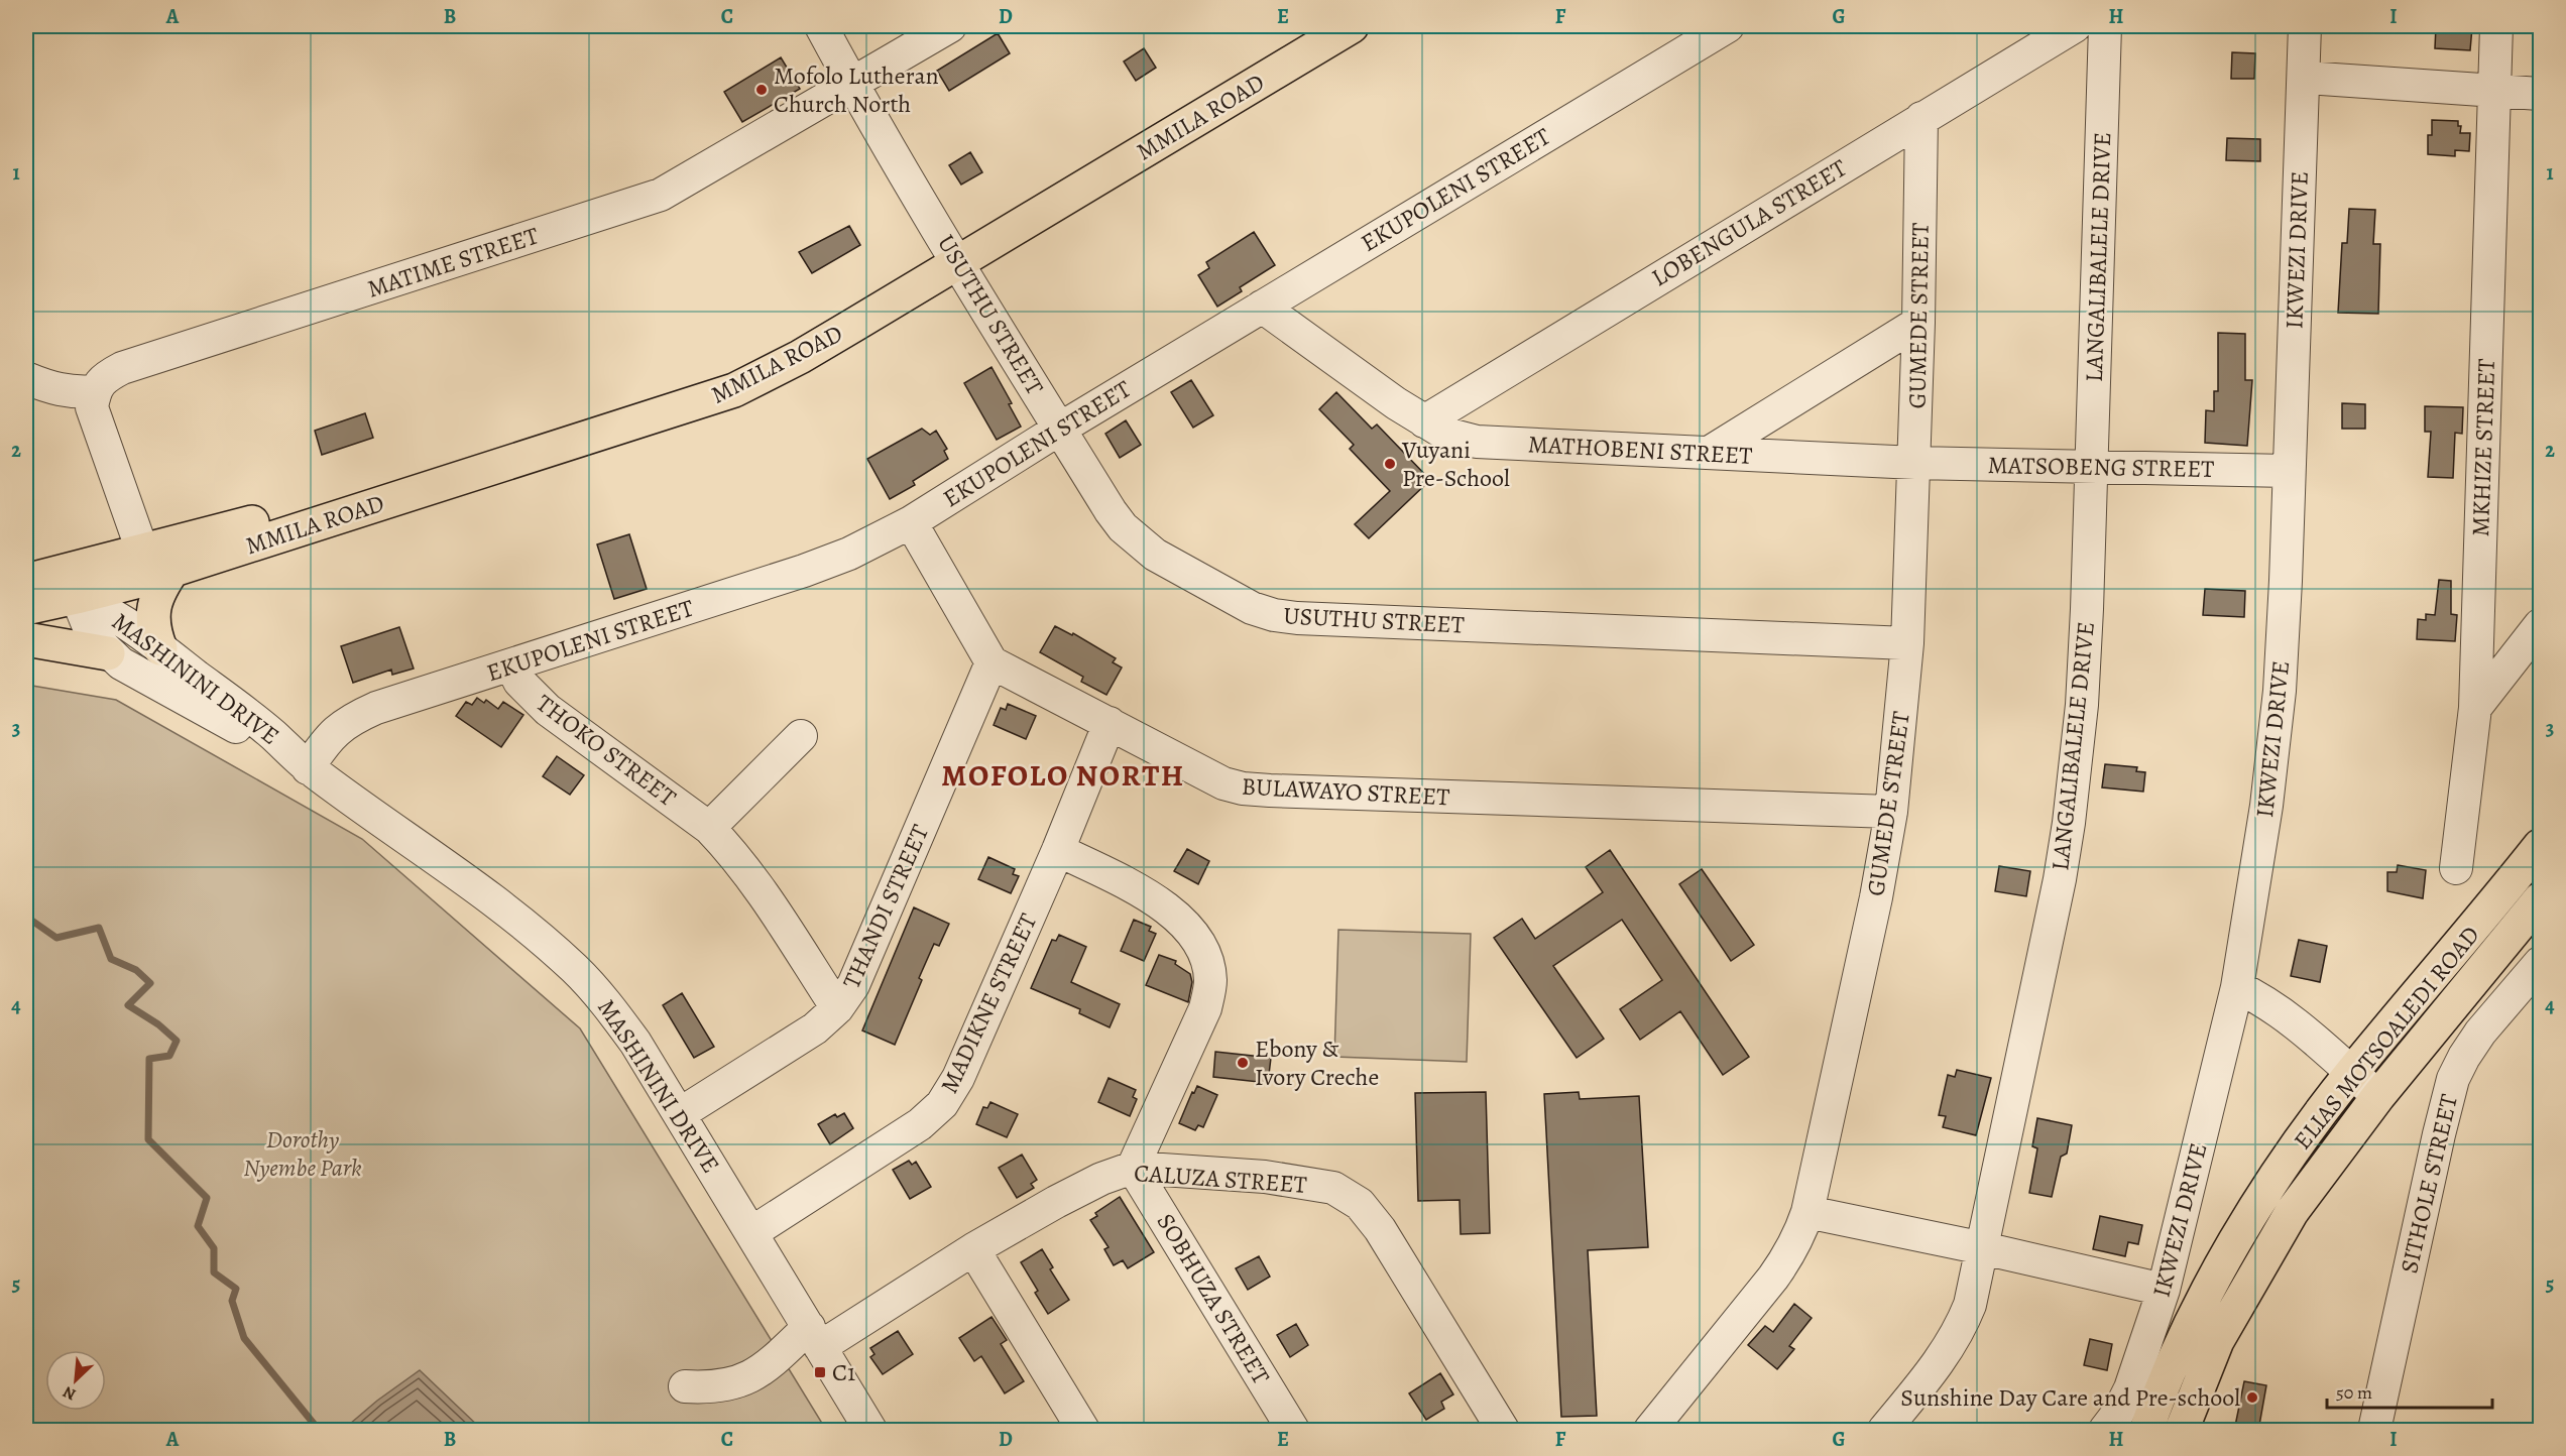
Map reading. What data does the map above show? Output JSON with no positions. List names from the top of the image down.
{
  "streets": {
    "main road": ["MMILA ROAD", "ELIAS MOTSOALEDI ROAD"],
    "street": [
      "EKUPOLENI STREET",
      "LOBENGULA STREET",
      "IKWEZI DRIVE",
      "LANGALIBALELE DRIVE",
      "MATIME STREET",
      "USUTHU STREET",
      "GUMEDE STREET",
      "MKHIZE STREET",
      "MATHOBENI STREET",
      "MATSOBENG STREET",
      "MASHININI DRIVE",
      "THOKO STREET",
      "BULAWAYO STREET",
      "THANDI STREET",
      "MADIKNE STREET",
      "CALUZA STREET",
      "SITHOLE STREET",
      "SOBHUZA STREET"
    ]
  },
  "crossings": [
    ["MMILA ROAD", "USUTHU STREET"],
    ["MMILA ROAD", "MASHININI DRIVE"],
    ["EKUPOLENI STREET", "USUTHU STREET"],
    ["EKUPOLENI STREET", "MATHOBENI STREET"],
    ["EKUPOLENI STREET", "MASHININI DRIVE"],
    ["EKUPOLENI STREET", "THOKO STREET"],
    ["LOBENGULA STREET", "GUMEDE STREET"],
    ["LOBENGULA STREET", "MATHOBENI STREET"],
    ["IKWEZI DRIVE", "MATSOBENG STREET"],
    ["LANGALIBALELE DRIVE", "MATSOBENG STREET"],
    ["MATIME STREET", "USUTHU STREET"],
    ["USUTHU STREET", "GUMEDE STREET"],
    ["GUMEDE STREET", "MATHOBENI STREET"],
    ["GUMEDE STREET", "MATSOBENG STREET"],
    ["GUMEDE STREET", "BULAWAYO STREET"],
    ["MATHOBENI STREET", "MATSOBENG STREET"],
    ["MASHININI DRIVE", "THANDI STREET"],
    ["MASHININI DRIVE", "MADIKNE STREET"],
    ["MASHININI DRIVE", "CALUZA STREET"],
    ["THOKO STREET", "THANDI STREET"],
    ["BULAWAYO STREET", "THANDI STREET"],
    ["BULAWAYO STREET", "MADIKNE STREET"],
    ["CALUZA STREET", "SOBHUZA STREET"]
  ],
  "districts": ["MOFOLO NORTH"],
  "parks": ["Dorothy Nyembe Park"],
  "places": {
    "other": [
      "Mofolo Lutheran Church North",
      "Vuyani Pre-School",
      "Ebony & Ivory Creche",
      "Sunshine Day Care and Pre-school"
    ],
    "transit": ["C1"]
  },
  "scale_bar": "50 m",
  "north": "bottom left",
  "grid": {
    "columns": [
      "A",
      "B",
      "C",
      "D",
      "E",
      "F",
      "G",
      "H",
      "I"
    ],
    "rows": [
      "1",
      "2",
      "3",
      "4",
      "5"
    ]
  }
}
